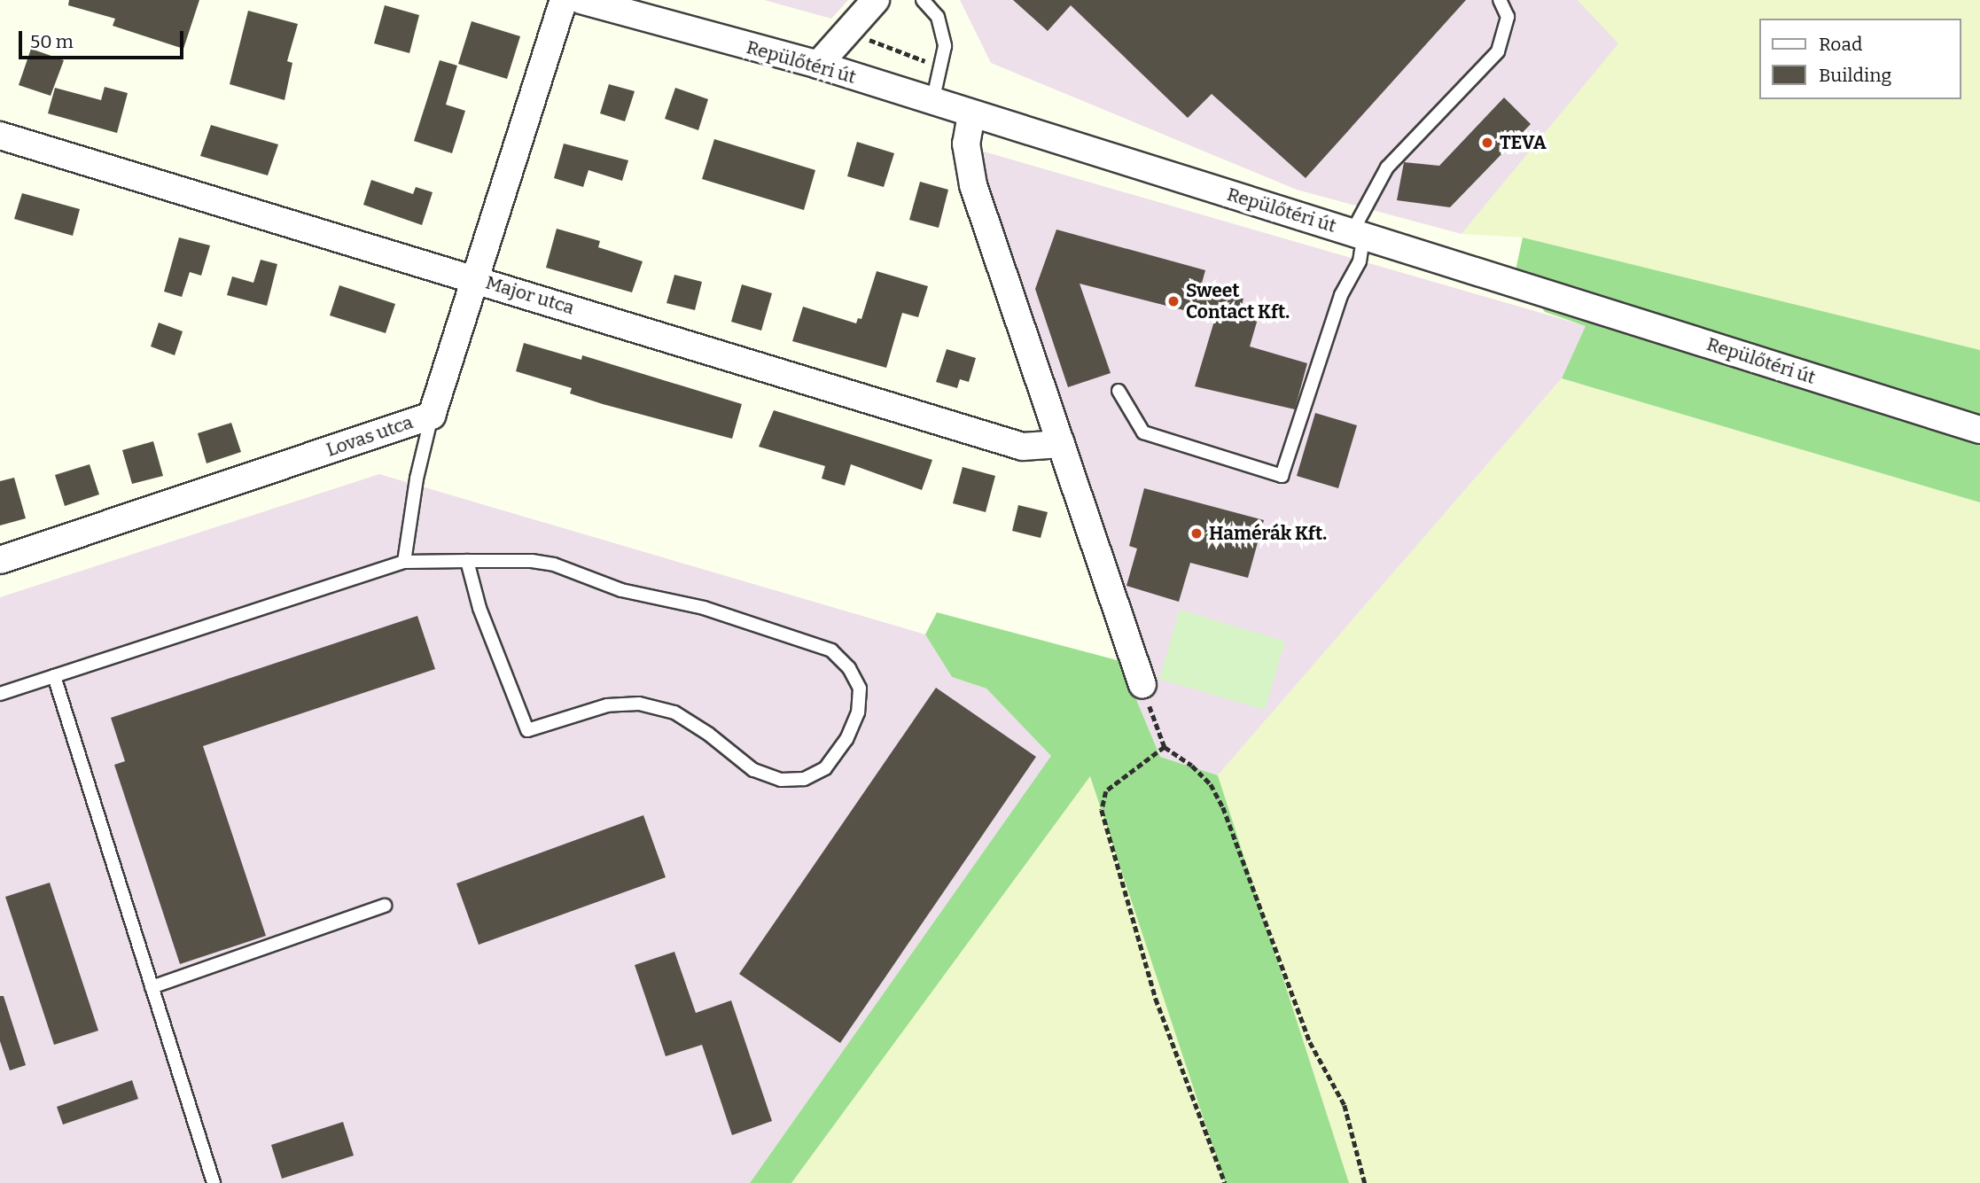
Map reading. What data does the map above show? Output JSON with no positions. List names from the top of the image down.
{
  "streets": {
    "street": ["Repülőtéri út", "Major utca", "Lovas utca"]
  },
  "crossings": [
    ["Major utca", "Lovas utca"]
  ],
  "places": ["TEVA", "Sweet Contact Kft.", "Hamérák Kft."],
  "legend": ["Road", "Building"],
  "scale_bar": "50 m"
}
